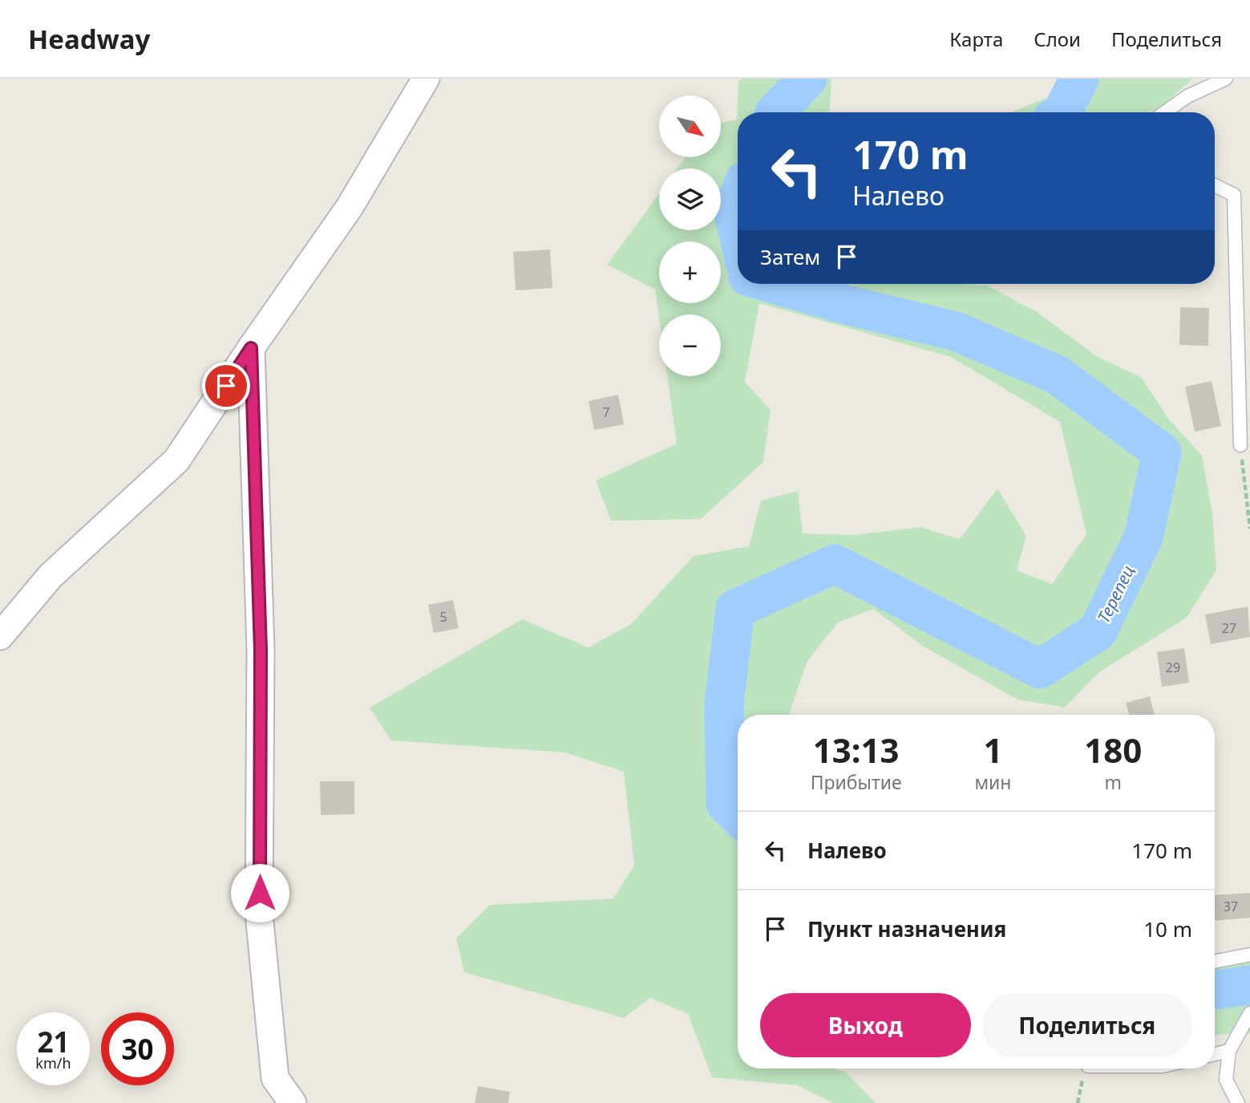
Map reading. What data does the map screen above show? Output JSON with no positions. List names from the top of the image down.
{
  "water": ["Терепец"],
  "house_numbers": [
    "7",
    "5",
    "27",
    "29",
    "37"
  ],
  "north": "bottom right",
  "page": {
    "header": "Headway",
    "nav": ["Карта", "Слои", "Поделиться"],
    "map_buttons": ["+", "−"],
    "turn": ["170 m", "Налево"],
    "then": "Затем",
    "eta": [
      "13:13",
      "Прибытие",
      "1",
      "мин",
      "180",
      "m"
    ],
    "list": [
      {
        "name": "Налево",
        "value": "170 m"
      },
      {
        "name": "Пункт назначения",
        "value": "10 m"
      }
    ],
    "buttons": ["Выход", "Поделиться"],
    "speed": "21 km/h",
    "limit": "30"
  }
}
